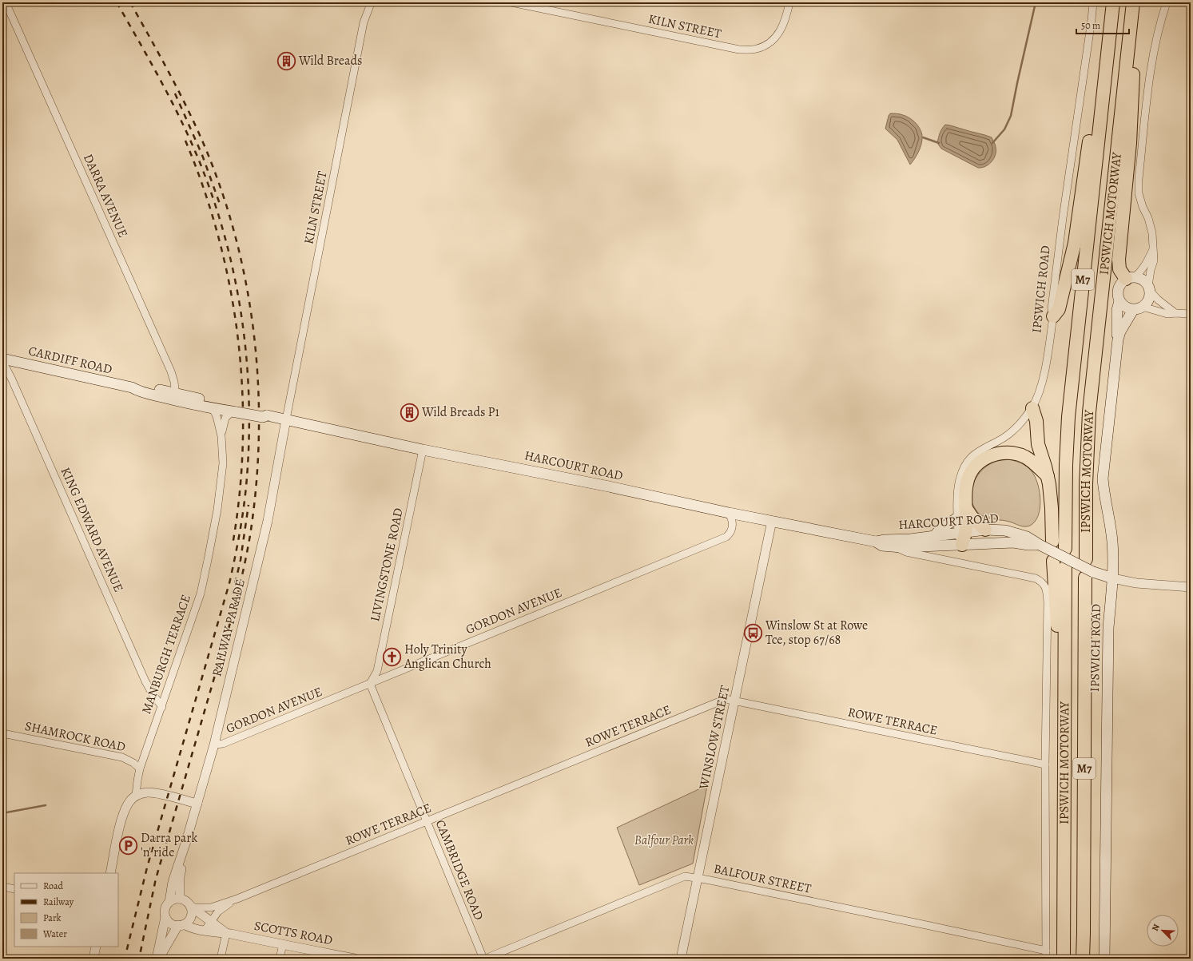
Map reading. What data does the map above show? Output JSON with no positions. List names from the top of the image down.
{
  "streets": {
    "highway": ["IPSWICH MOTORWAY", "M7"],
    "main road": ["IPSWICH ROAD", "CARDIFF ROAD", "HARCOURT ROAD"],
    "street": [
      "KILN STREET",
      "DARRA AVENUE",
      "KING EDWARD AVENUE",
      "LIVINGSTONE ROAD",
      "GORDON AVENUE",
      "RAILWAY PARADE",
      "MANBURGH TERRACE",
      "ROWE TERRACE",
      "SHAMROCK ROAD",
      "WINSLOW STREET",
      "CAMBRIDGE ROAD",
      "BALFOUR STREET",
      "SCOTTS ROAD"
    ]
  },
  "crossings": [
    ["KILN STREET", "HARCOURT ROAD"],
    ["KILN STREET", "RAILWAY PARADE"],
    ["DARRA AVENUE", "CARDIFF ROAD"],
    ["IPSWICH MOTORWAY", "HARCOURT ROAD"],
    ["IPSWICH ROAD", "HARCOURT ROAD"],
    ["CARDIFF ROAD", "HARCOURT ROAD"],
    ["CARDIFF ROAD", "KING EDWARD AVENUE"],
    ["CARDIFF ROAD", "MANBURGH TERRACE"],
    ["HARCOURT ROAD", "LIVINGSTONE ROAD"],
    ["HARCOURT ROAD", "GORDON AVENUE"],
    ["HARCOURT ROAD", "RAILWAY PARADE"],
    ["HARCOURT ROAD", "MANBURGH TERRACE"],
    ["HARCOURT ROAD", "ROWE TERRACE"],
    ["HARCOURT ROAD", "WINSLOW STREET"],
    ["KING EDWARD AVENUE", "MANBURGH TERRACE"],
    ["LIVINGSTONE ROAD", "GORDON AVENUE"],
    ["LIVINGSTONE ROAD", "CAMBRIDGE ROAD"],
    ["GORDON AVENUE", "RAILWAY PARADE"],
    ["GORDON AVENUE", "CAMBRIDGE ROAD"],
    ["RAILWAY PARADE", "ROWE TERRACE"],
    ["RAILWAY PARADE", "SCOTTS ROAD"],
    ["MANBURGH TERRACE", "SHAMROCK ROAD"],
    ["ROWE TERRACE", "WINSLOW STREET"],
    ["ROWE TERRACE", "CAMBRIDGE ROAD"],
    ["ROWE TERRACE", "SCOTTS ROAD"],
    ["WINSLOW STREET", "BALFOUR STREET"],
    ["CAMBRIDGE ROAD", "BALFOUR STREET"]
  ],
  "parks": ["Balfour Park"],
  "places": {
    "building": ["Wild Breads", "Wild Breads P1"],
    "bus stop": ["Winslow St at Rowe Tce, stop 67/68"],
    "church": ["Holy Trinity Anglican Church"],
    "parking": ["Darra park 'n' ride"]
  },
  "legend": [
    "Road",
    "Railway",
    "Park",
    "Water"
  ],
  "scale_bar": "50 m",
  "north": "top left"
}
